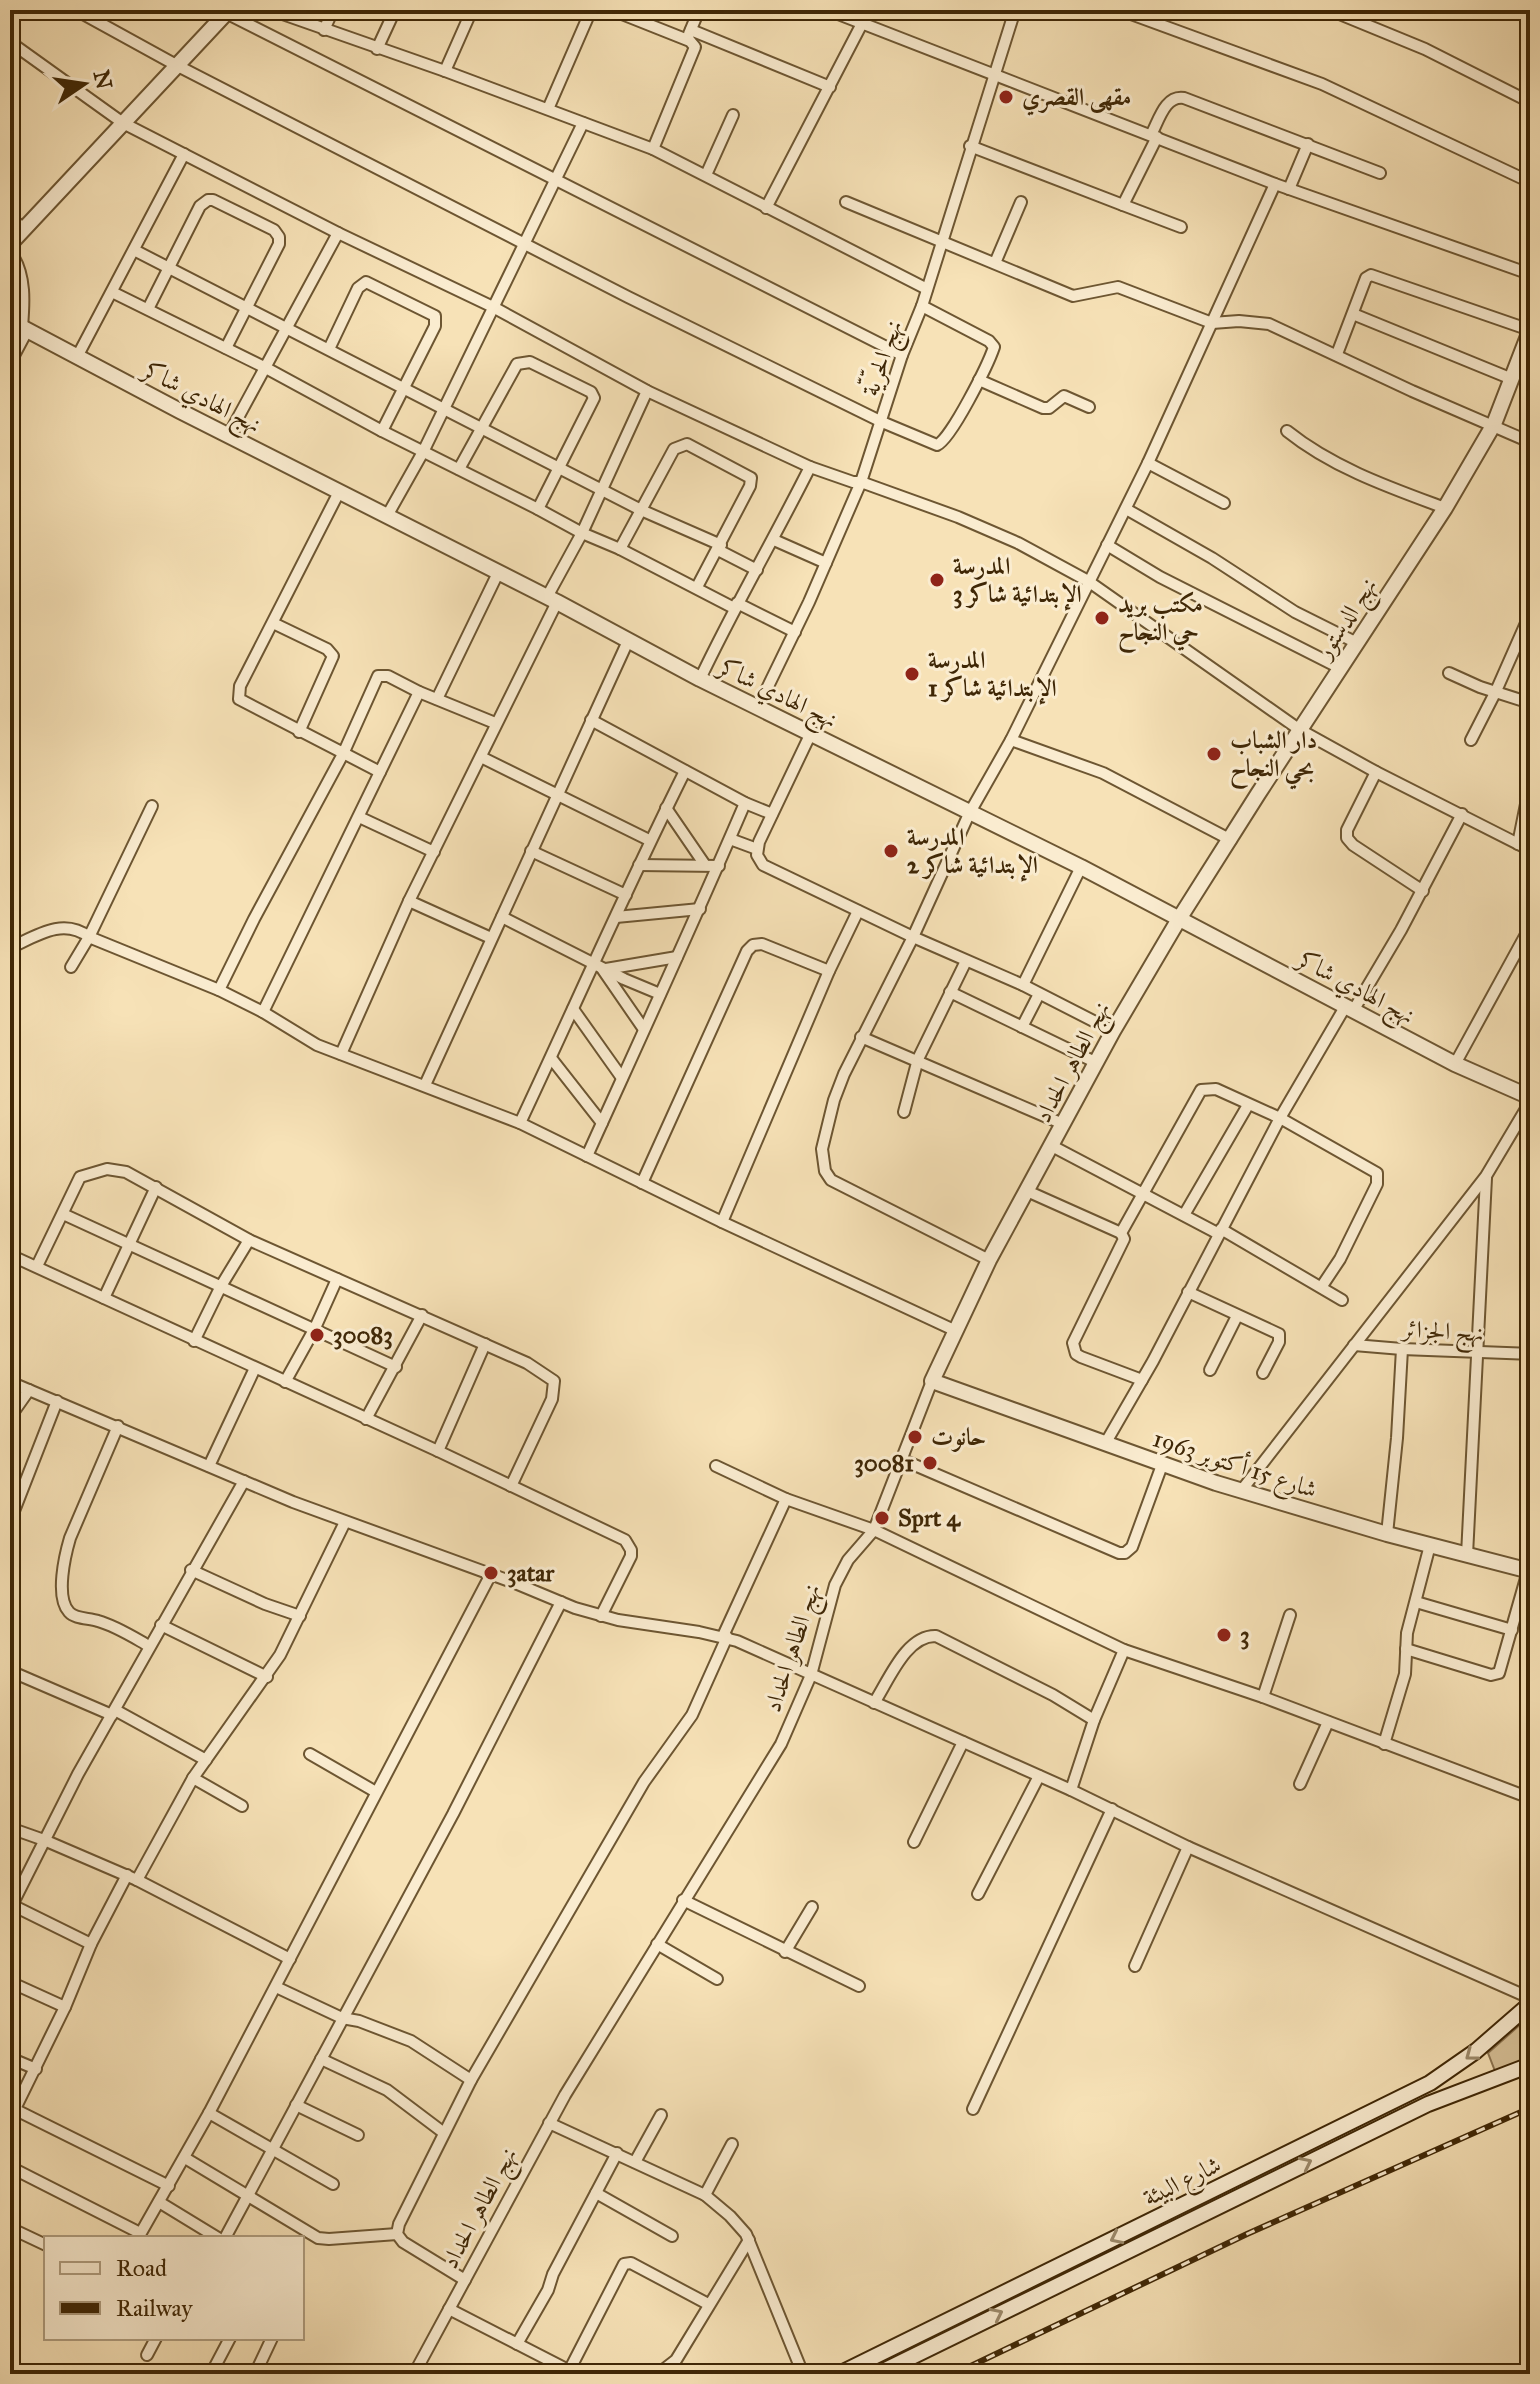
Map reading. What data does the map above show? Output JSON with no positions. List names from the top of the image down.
{
  "streets": {
    "street": [
      "نهج الحرّيّة",
      "نهج الهادي شاكر",
      "نهج الدستور",
      "نهج الطاهر الحداد",
      "نهج الجزائر",
      "شارع 15 أكتوبر 1963",
      "شارع البيئة"
    ]
  },
  "crossings": [
    ["نهج الحرّيّة", "نهج الهادي شاكر"],
    ["نهج الهادي شاكر", "نهج الدستور"],
    ["نهج الهادي شاكر", "نهج الطاهر الحداد"],
    ["نهج الدستور", "نهج الطاهر الحداد"],
    ["نهج الطاهر الحداد", "شارع 15 أكتوبر 1963"]
  ],
  "places": [
    "مقهى القصري",
    "المدرسة الإبتدائية شاكر 3",
    "مكتب بريد حي النجاح",
    "المدرسة الإبتدائية شاكر 1",
    "دار الشباب بحي النجاح",
    "المدرسة الإبتدائية شاكر 2",
    "30083",
    "حانوت",
    "30081",
    "Sprt 4",
    "3atar",
    "3"
  ],
  "legend": ["Road", "Railway"],
  "north": "right"
}
